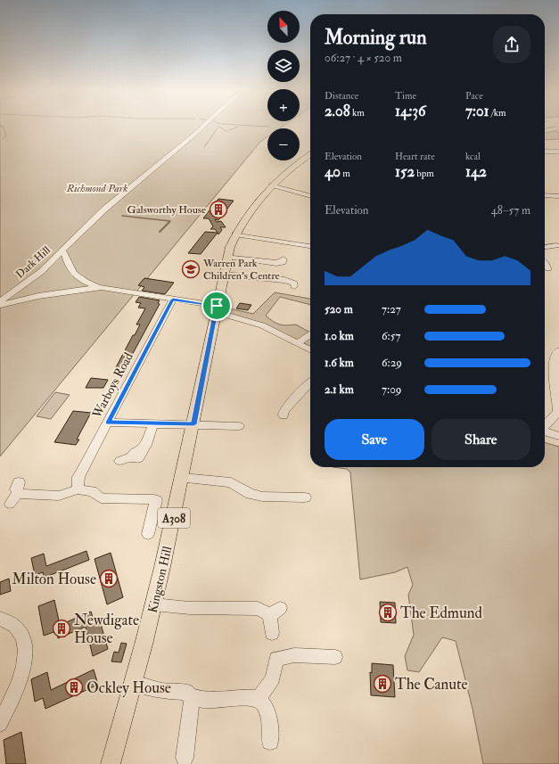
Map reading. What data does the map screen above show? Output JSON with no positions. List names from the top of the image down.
{
  "streets": {
    "main road": ["A308", "Kingston Hill"],
    "street": ["Dark Hill", "Warboys Road"]
  },
  "parks": ["Richmond Park"],
  "places": {
    "building": [
      "Galsworthy House",
      "Milton House",
      "The Edmund",
      "Newdigate House",
      "The Canute",
      "Ockley House"
    ],
    "school or university": ["Warren Park Children's Centre"]
  },
  "north": "top left",
  "page": {
    "map_buttons": ["+", "−"],
    "heading": ["Morning run", "06:27 · 4 × 520 m"],
    "stats": [
      ["Distance", "2.08 km"],
      ["Time", "14:36"],
      ["Pace", "7:01 /km"],
      ["Elevation", "40 m"],
      ["Heart rate", "152 bpm"],
      ["kcal", "142"]
    ],
    "chart": ["Elevation", "48–57 m"],
    "list": [
      {
        "name": "520 m",
        "note": "7:27"
      },
      {
        "name": "1.0 km",
        "note": "6:57"
      },
      {
        "name": "1.6 km",
        "note": "6:29"
      },
      {
        "name": "2.1 km",
        "note": "7:09"
      }
    ],
    "buttons": ["Save", "Share"]
  }
}
